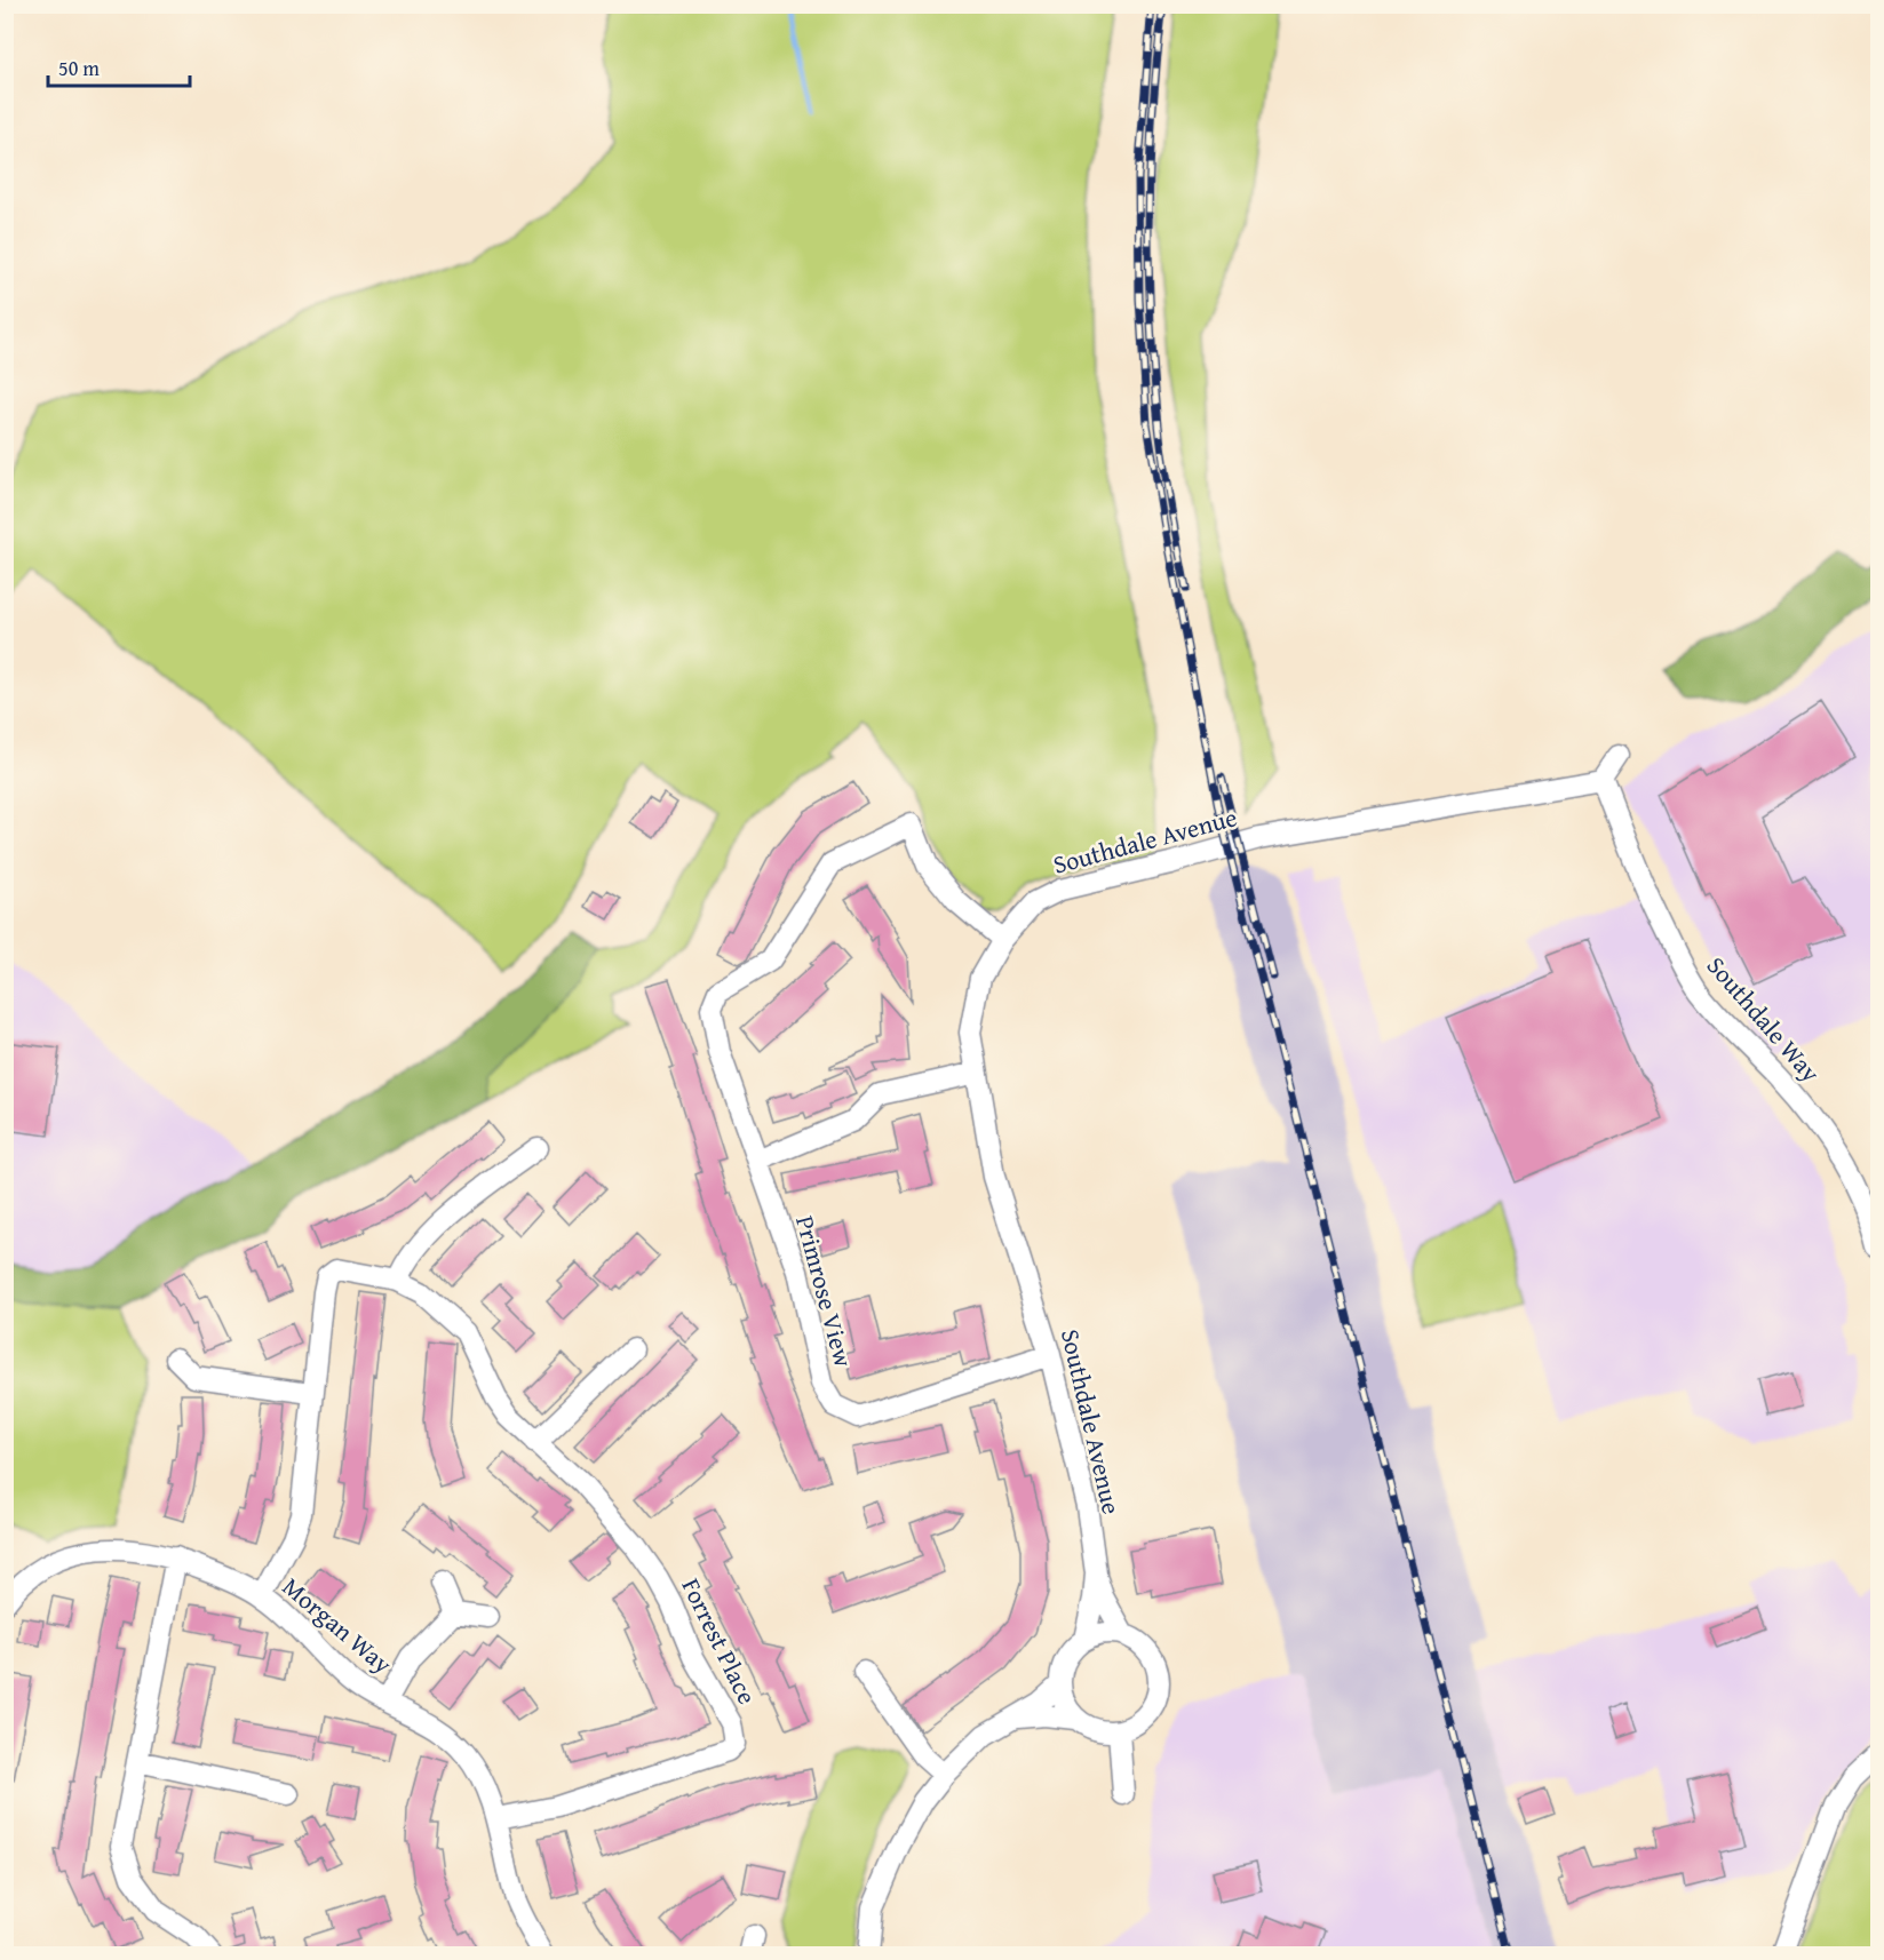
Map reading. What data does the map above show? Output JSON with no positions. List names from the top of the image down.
{
  "streets": {
    "street": [
      "Southdale Avenue",
      "Southdale Way",
      "Primrose View",
      "Morgan Way",
      "Forrest Place"
    ]
  },
  "crossings": [
    ["Southdale Avenue", "Southdale Way"],
    ["Southdale Avenue", "Primrose View"],
    ["Morgan Way", "Forrest Place"]
  ],
  "scale_bar": "50 m"
}
